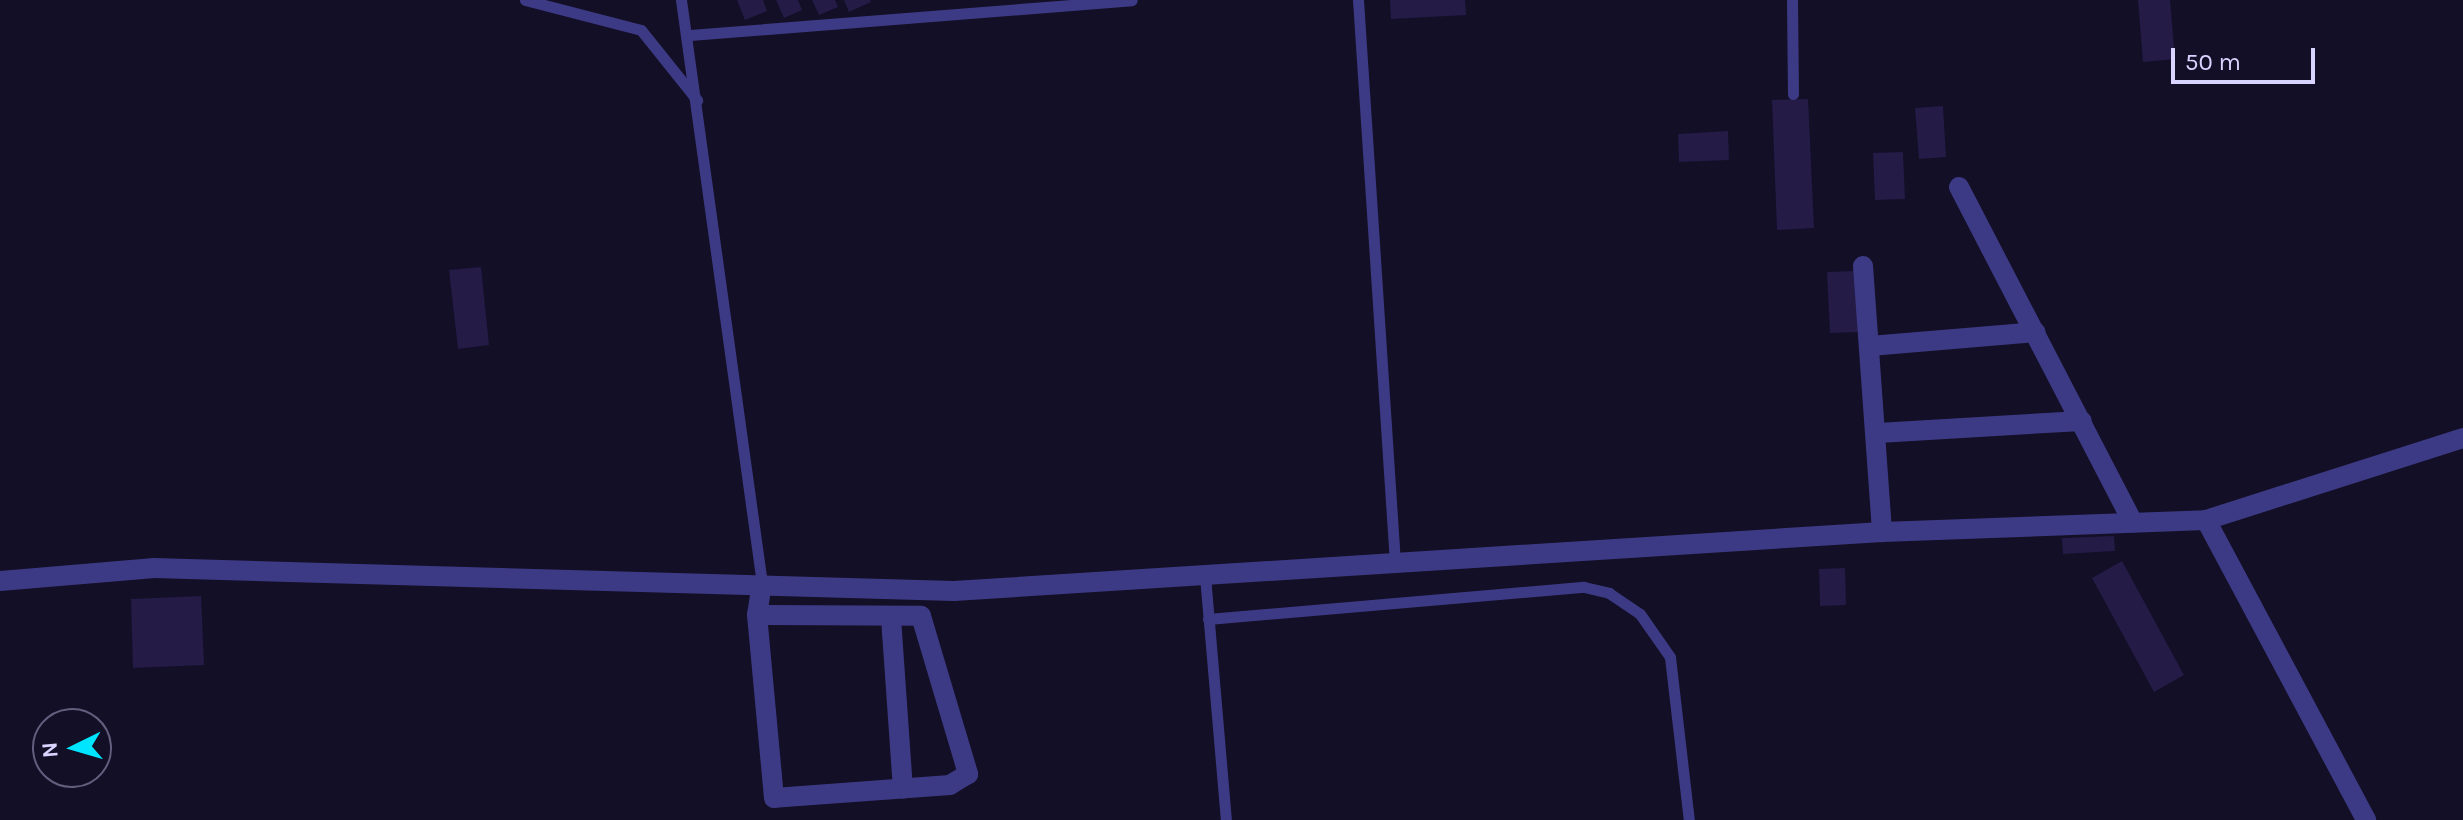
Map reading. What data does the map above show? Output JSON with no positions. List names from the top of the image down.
{
  "scale_bar": "50 m",
  "north": "left"
}
